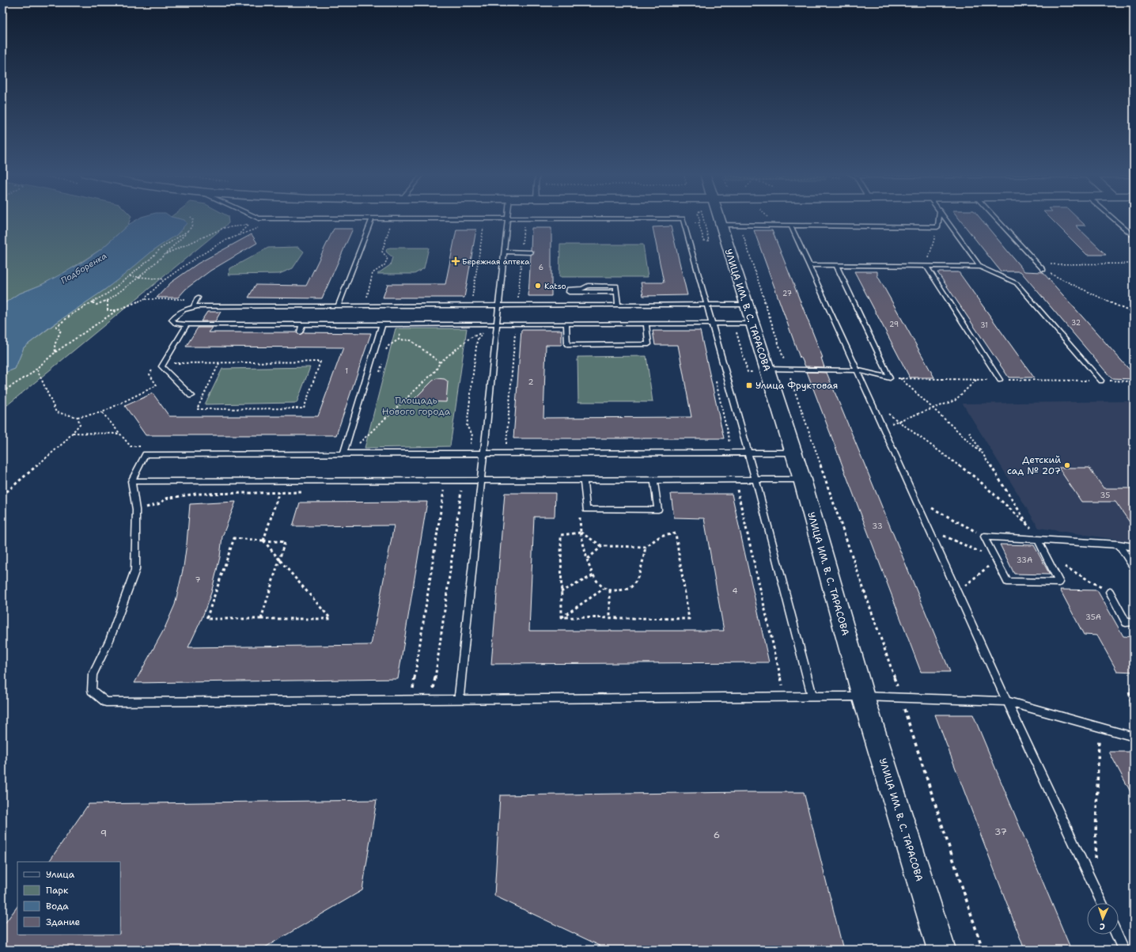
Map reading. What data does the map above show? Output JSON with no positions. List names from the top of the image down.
{
  "streets": {
    "main road": ["УЛИЦА ИМ. В. С. ТАРАСОВА"]
  },
  "water": ["Подборенка"],
  "parks": ["Площадь Нового города"],
  "places": {
    "health": ["Бережная аптека"],
    "other": ["Katso", "Детский сад № 207"],
    "transit": ["Улица Фруктовая"]
  },
  "house_numbers": [
    "6",
    "27",
    "32",
    "29",
    "31",
    "1",
    "2",
    "35",
    "33",
    "33А",
    "7",
    "4",
    "35А",
    "37",
    "9",
    "6"
  ],
  "legend": [
    "Улица",
    "Парк",
    "Вода",
    "Здание"
  ],
  "north": "bottom"
}
